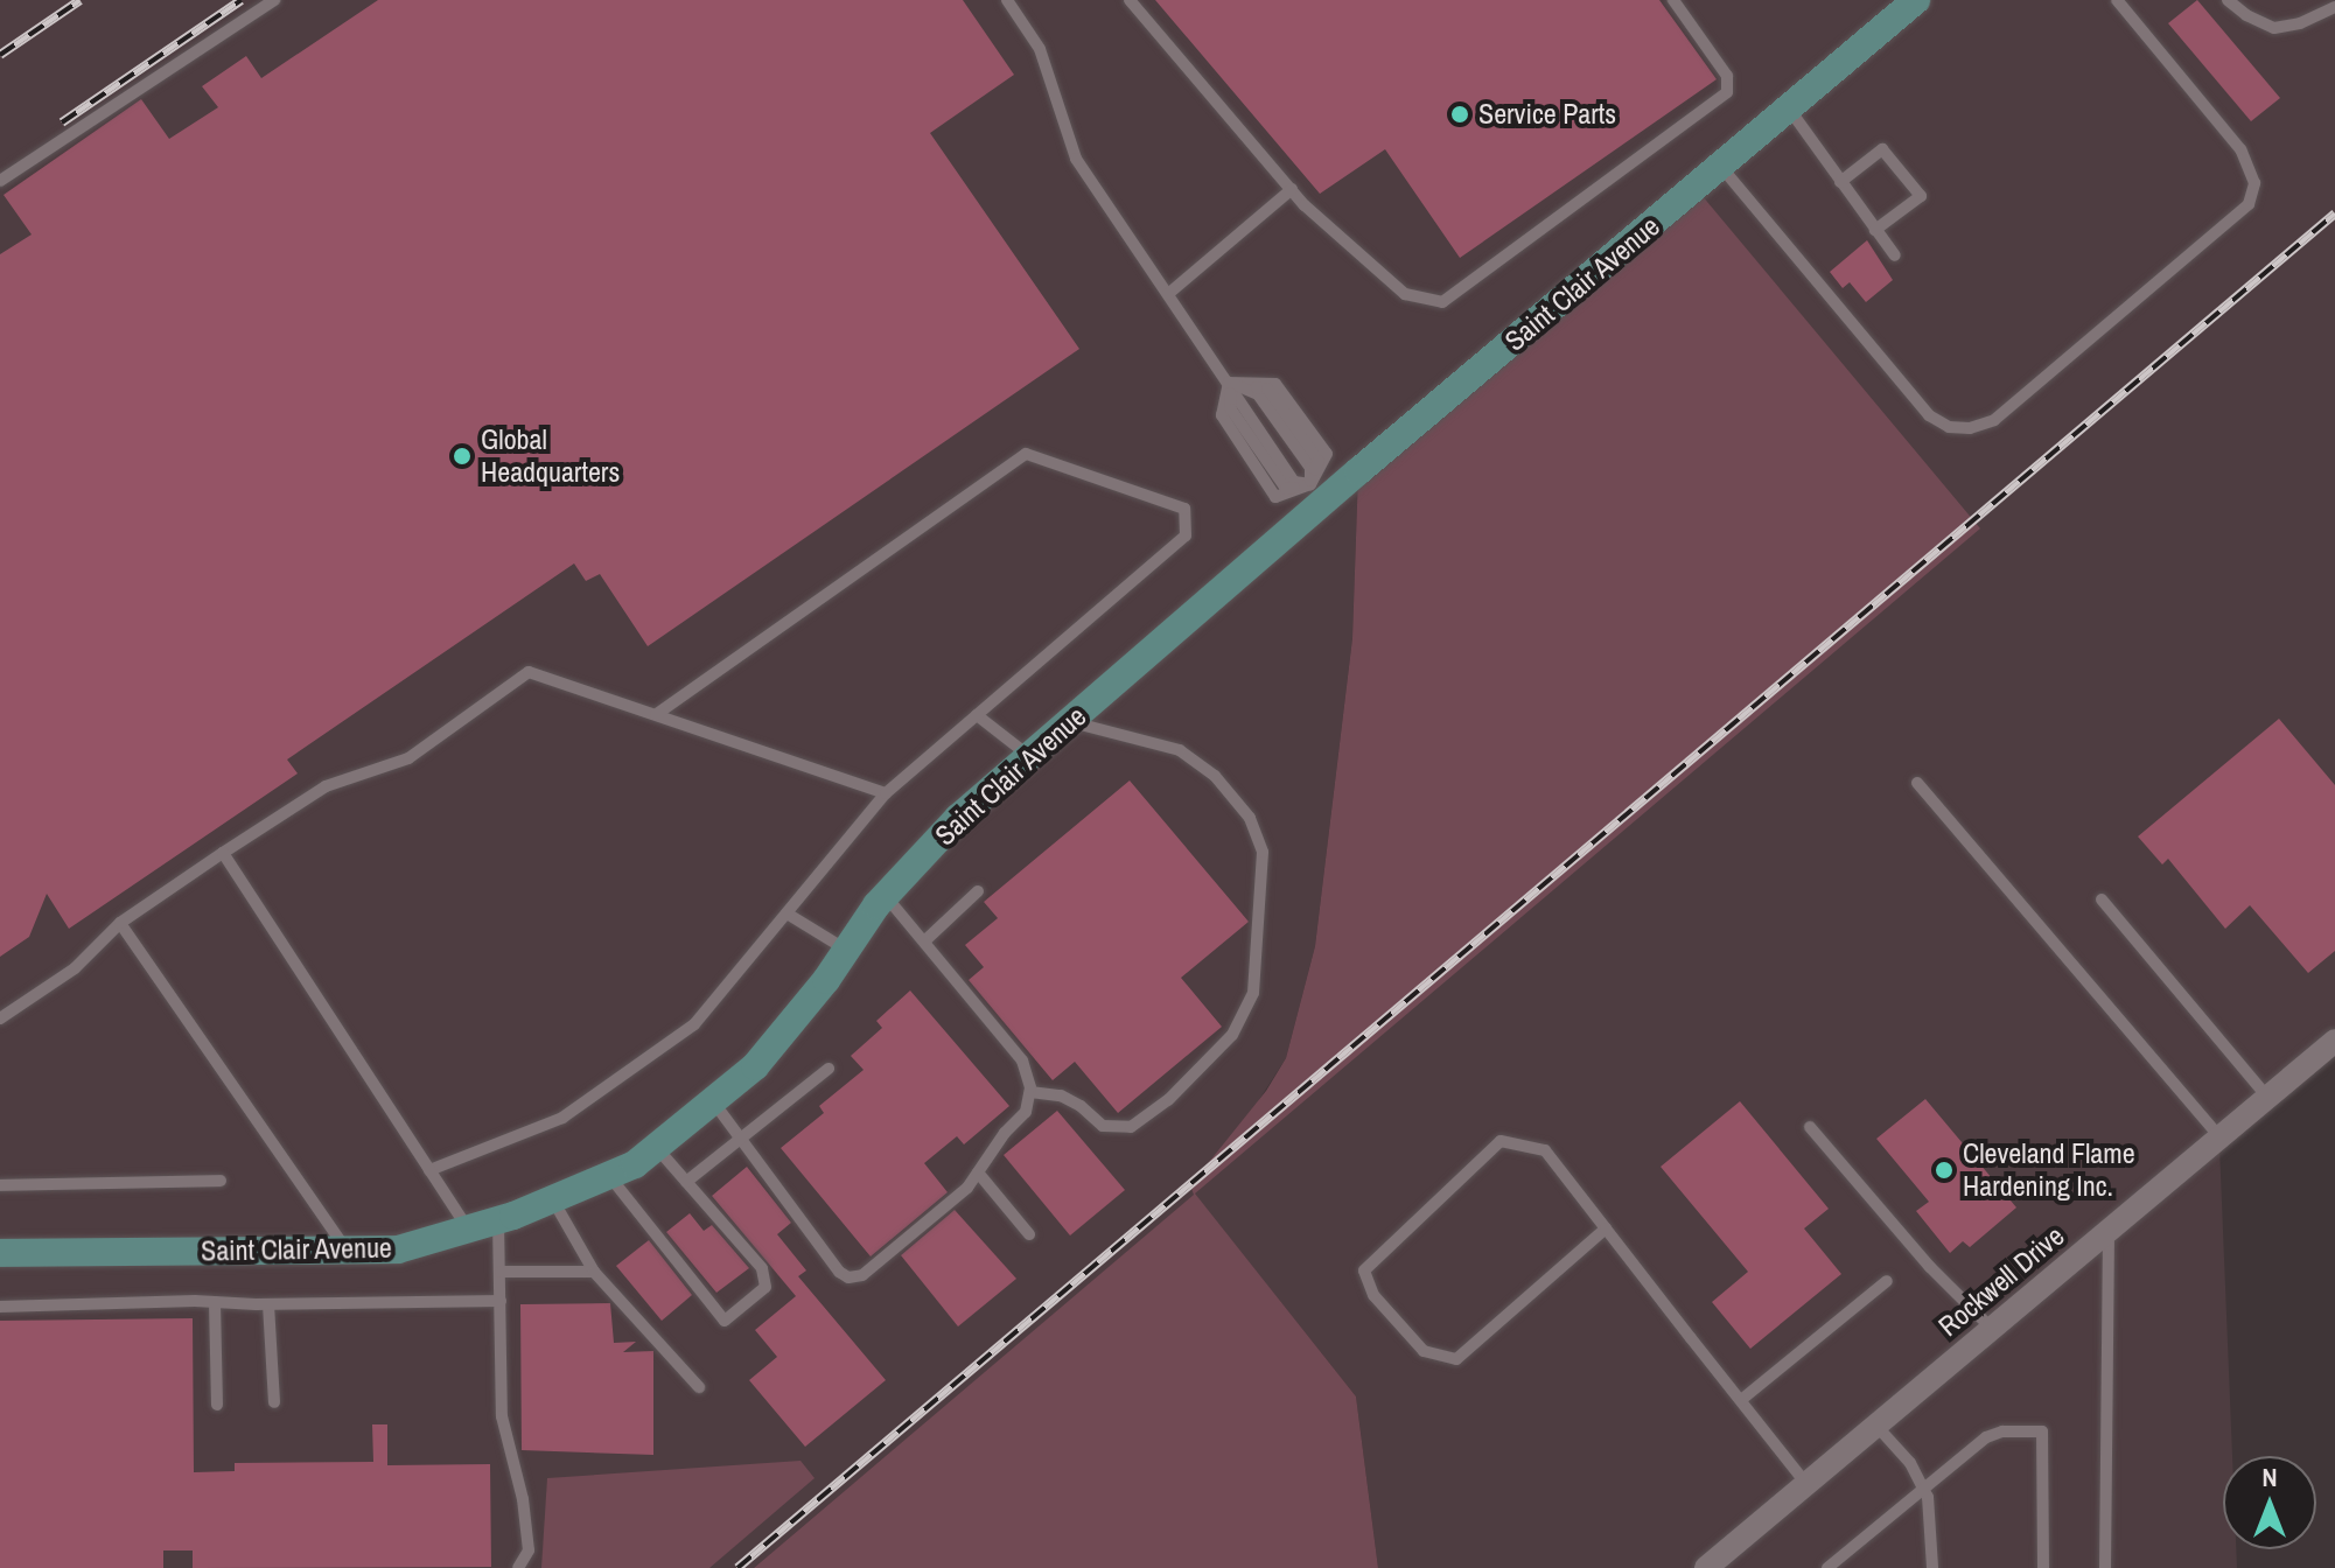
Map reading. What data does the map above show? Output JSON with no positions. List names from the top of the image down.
{
  "streets": {
    "street": ["Saint Clair Avenue", "Rockwell Drive"]
  },
  "places": ["Service Parts", "Global Headquarters", "Cleveland Flame Hardening Inc."],
  "north": "top"
}
